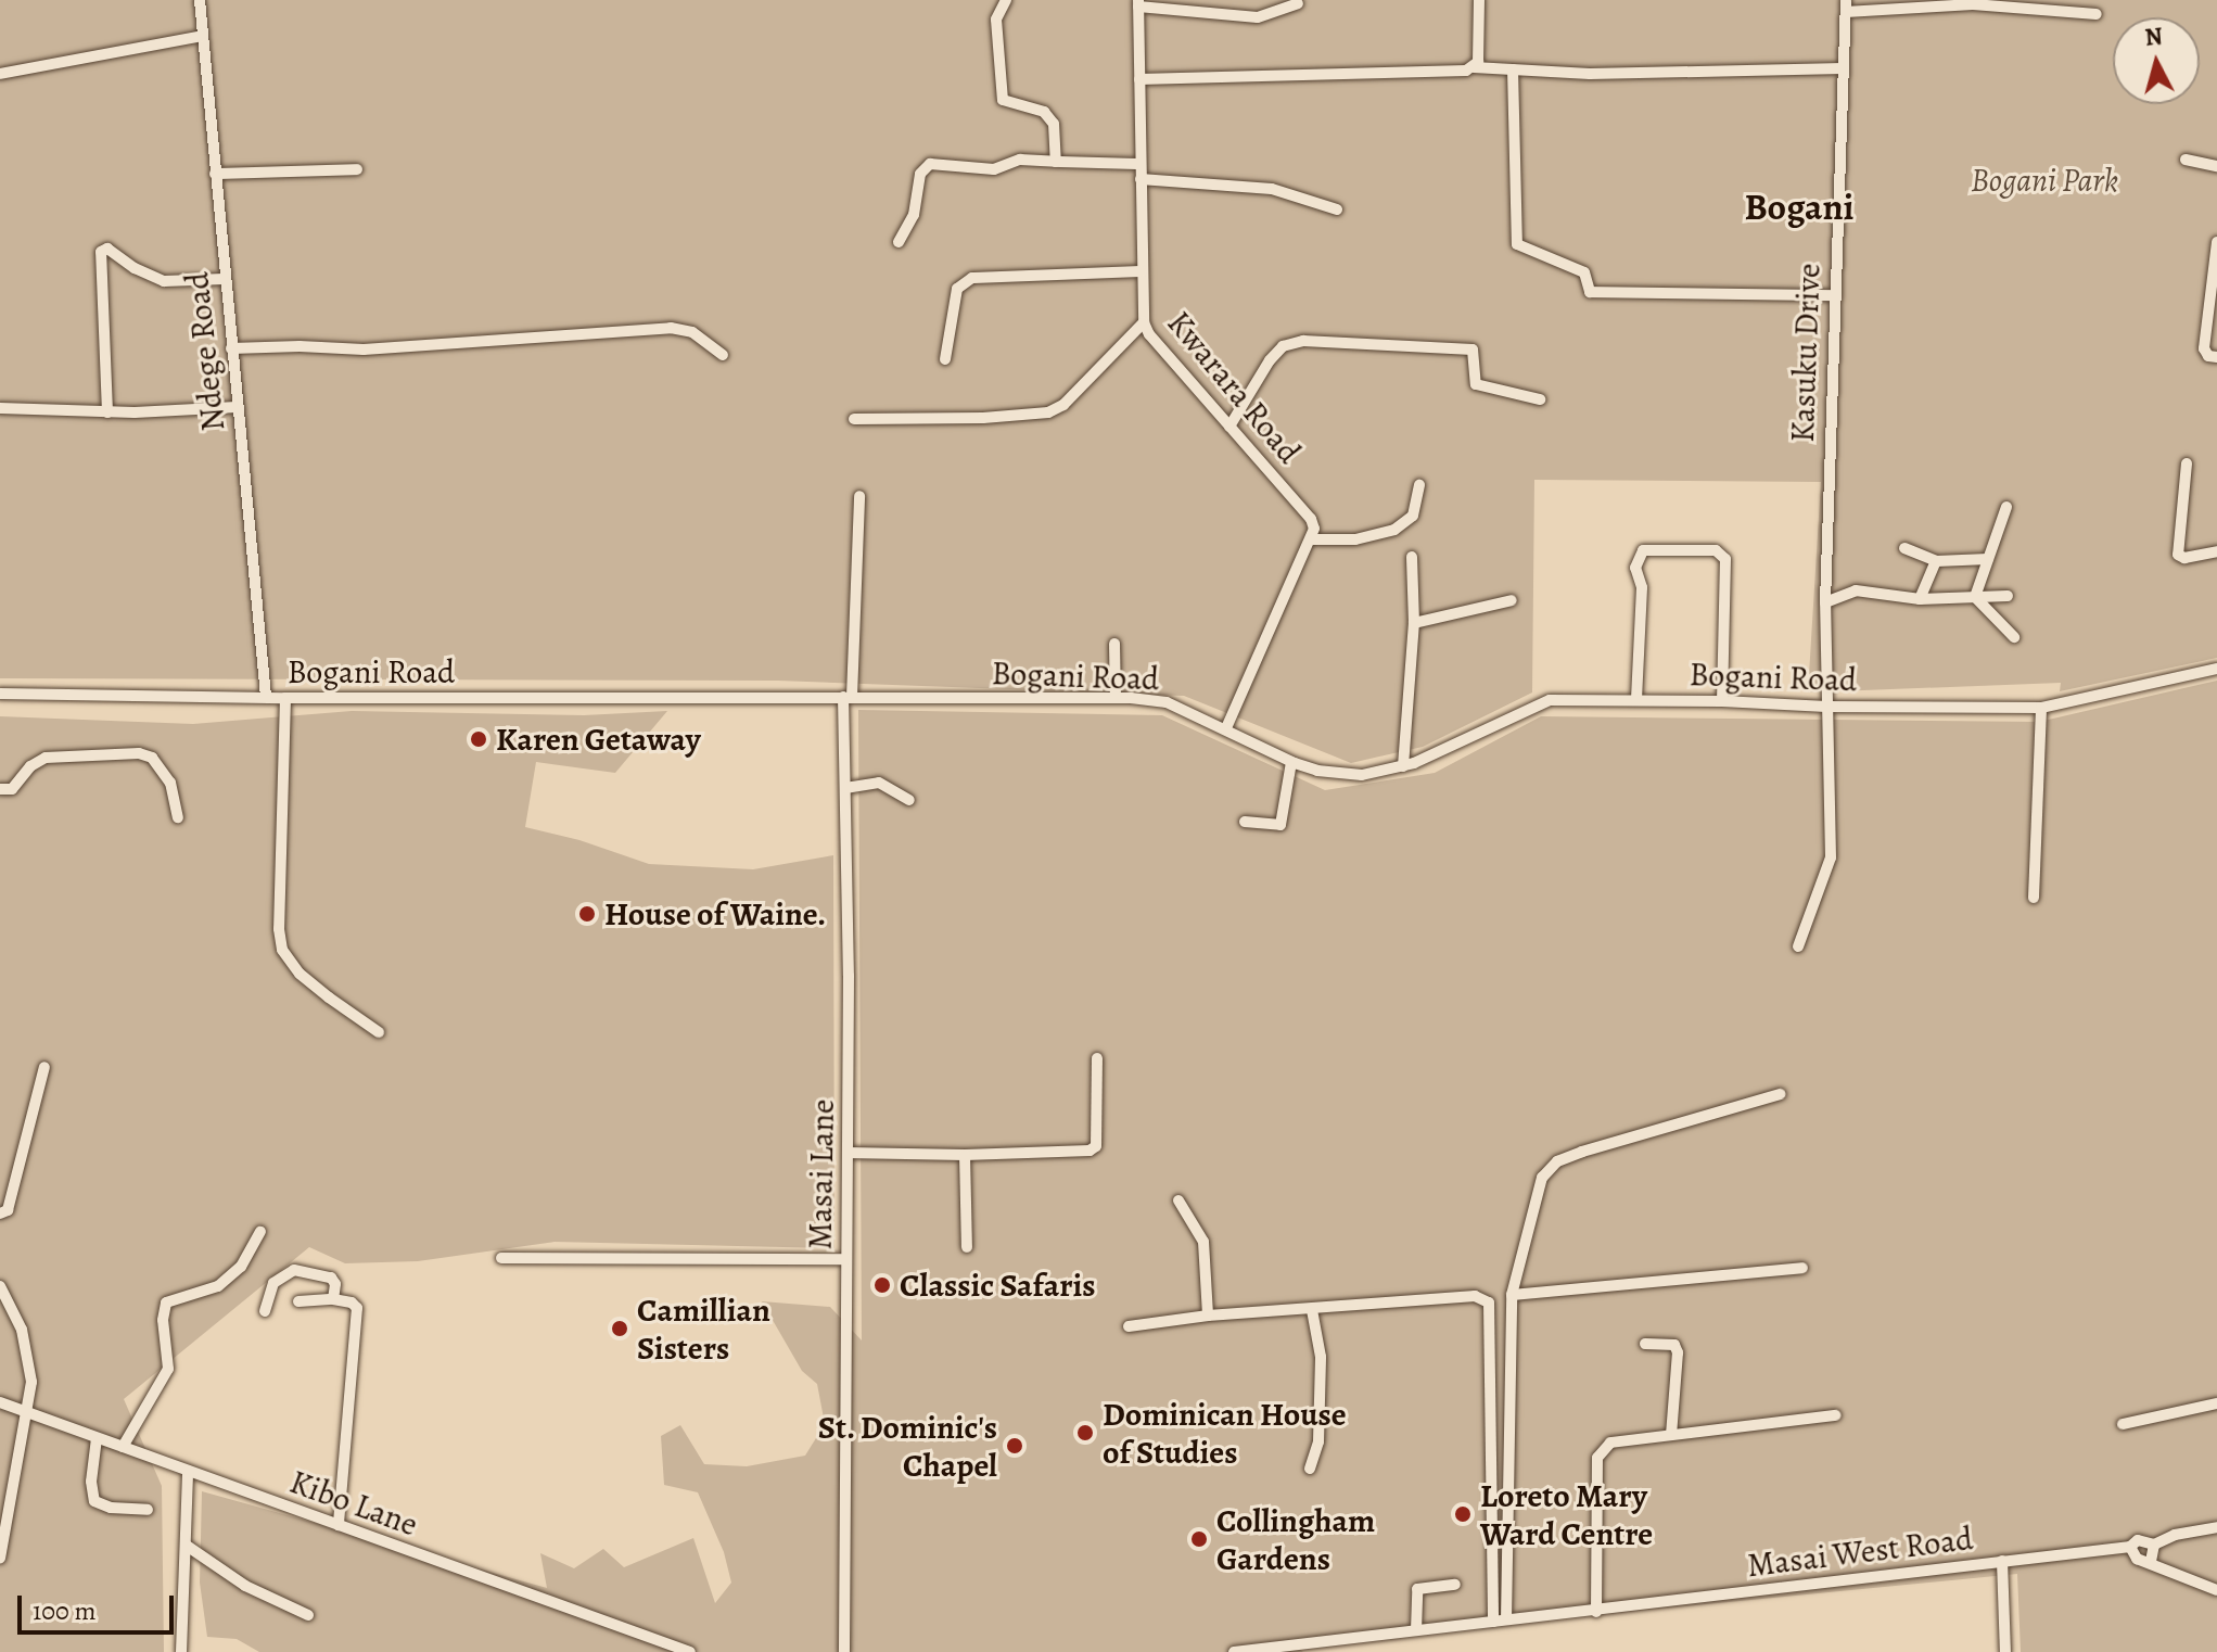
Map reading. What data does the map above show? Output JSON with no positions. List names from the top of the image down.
{
  "streets": {
    "street": [
      "Ndege Road",
      "Kasuku Drive",
      "Kwarara Road",
      "Bogani Road",
      "Masai Lane",
      "Kibo Lane",
      "Masai West Road"
    ]
  },
  "crossings": [
    ["Ndege Road", "Bogani Road"],
    ["Kasuku Drive", "Bogani Road"],
    ["Bogani Road", "Masai Lane"]
  ],
  "districts": ["Bogani"],
  "parks": ["Bogani Park"],
  "places": [
    "Karen Getaway",
    "House of Waine.",
    "Classic Safaris",
    "Camillian Sisters",
    "Dominican House of Studies",
    "St. Dominic's Chapel",
    "Loreto Mary Ward Centre",
    "Collingham Gardens"
  ],
  "scale_bar": "100 m",
  "north": "top"
}
